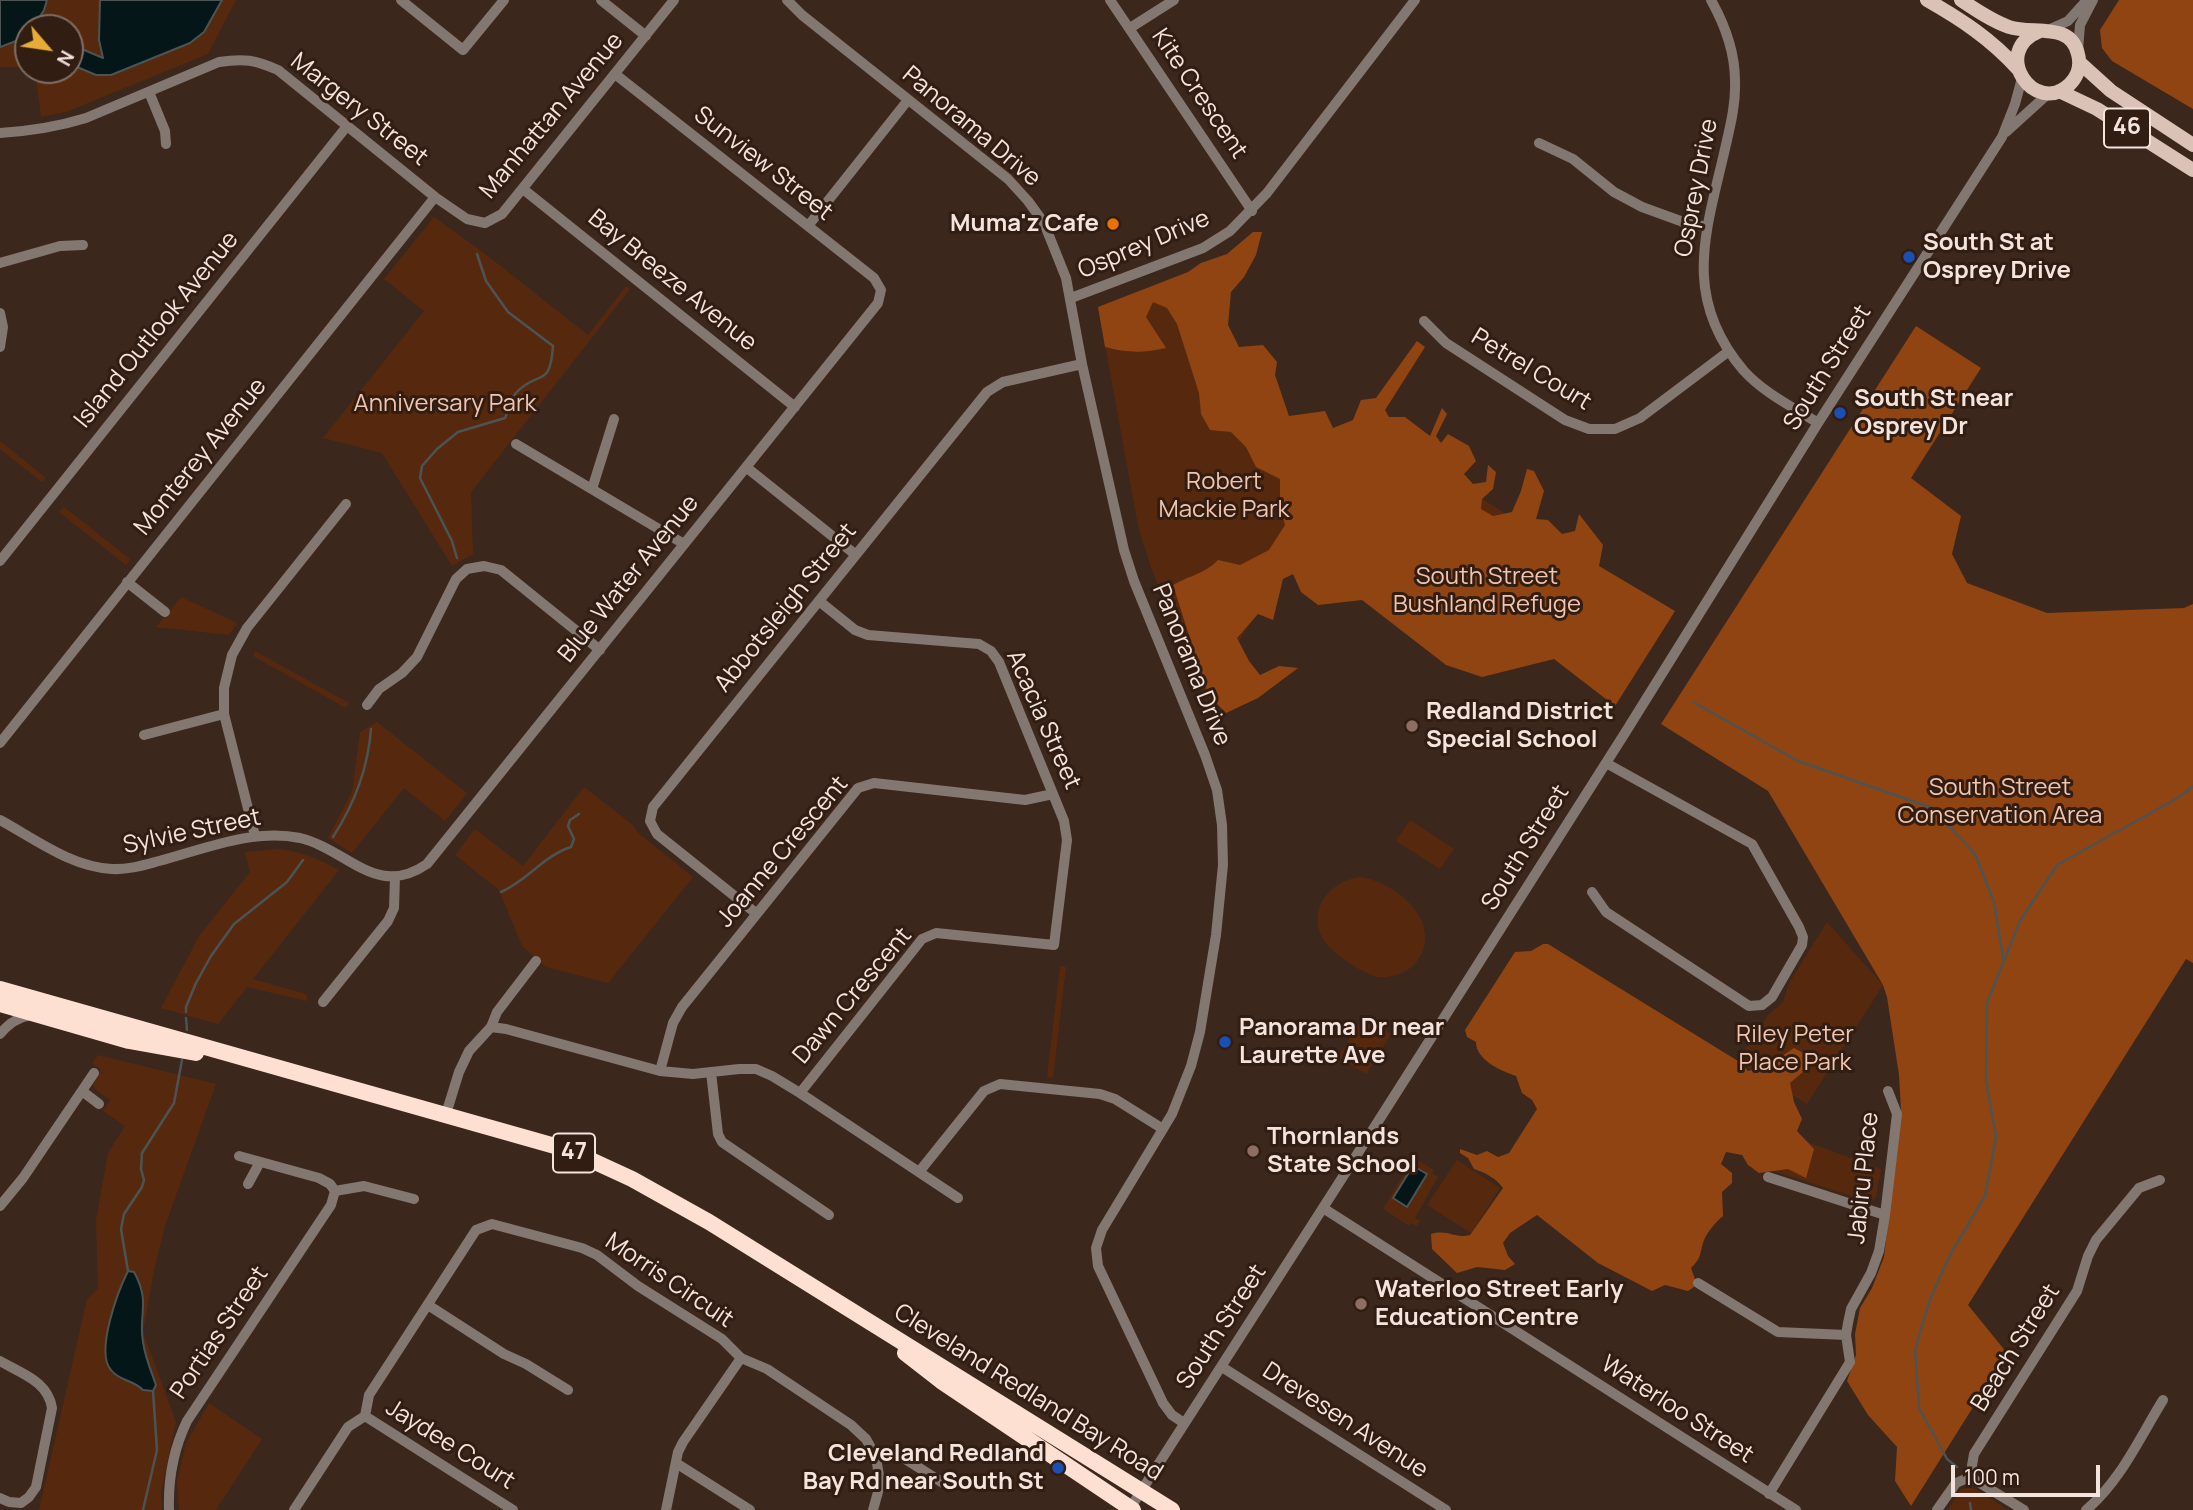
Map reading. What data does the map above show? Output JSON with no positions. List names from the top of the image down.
{
  "streets": {
    "highway": ["47", "Cleveland Redland Bay Road"],
    "main road": ["46"],
    "street": [
      "Kite Crescent",
      "Margery Street",
      "Manhattan Avenue",
      "Panorama Drive",
      "Sunview Street",
      "Osprey Drive",
      "Bay Breeze Avenue",
      "Island Outlook Avenue",
      "South Street",
      "Petrel Court",
      "Monterey Avenue",
      "Blue Water Avenue",
      "Abbotsleigh Street",
      "Acacia Street",
      "Sylvie Street",
      "Joanne Crescent",
      "Dawn Crescent",
      "Jabiru Place",
      "Morris Circuit",
      "Portias Street",
      "Beach Street",
      "Waterloo Street",
      "Drevesen Avenue",
      "Jaydee Court"
    ]
  },
  "crossings": [
    ["Kite Crescent", "Osprey Drive"],
    ["Margery Street", "Manhattan Avenue"],
    ["Margery Street", "Island Outlook Avenue"],
    ["Margery Street", "Monterey Avenue"],
    ["Manhattan Avenue", "Sunview Street"],
    ["Manhattan Avenue", "Bay Breeze Avenue"],
    ["Panorama Drive", "Osprey Drive"],
    ["Panorama Drive", "South Street"],
    ["Panorama Drive", "Abbotsleigh Street"],
    ["46", "South Street"],
    ["Sunview Street", "Blue Water Avenue"],
    ["Osprey Drive", "South Street"],
    ["Osprey Drive", "Petrel Court"],
    ["Bay Breeze Avenue", "Blue Water Avenue"],
    ["South Street", "Cleveland Redland Bay Road"],
    ["South Street", "Waterloo Street"],
    ["South Street", "Drevesen Avenue"],
    ["Blue Water Avenue", "Sylvie Street"],
    ["Abbotsleigh Street", "Acacia Street"],
    ["Abbotsleigh Street", "Joanne Crescent"],
    ["Acacia Street", "Joanne Crescent"],
    ["Acacia Street", "Dawn Crescent"],
    ["Joanne Crescent", "Dawn Crescent"],
    ["Jabiru Place", "Waterloo Street"],
    ["Morris Circuit", "Jaydee Court"]
  ],
  "parks": [
    "Anniversary Park",
    "Robert Mackie Park",
    "South Street Bushland Refuge",
    "South Street Conservation Area",
    "Riley Peter Place Park"
  ],
  "places": [
    "Muma'z Cafe",
    "South St at Osprey Drive",
    "South St near Osprey Dr",
    "Redland District Special School",
    "Panorama Dr near Laurette Ave",
    "Thornlands State School",
    "Waterloo Street Early Education Centre",
    "Cleveland Redland Bay Rd near South St"
  ],
  "scale_bar": "100 m",
  "north": "bottom right"
}
